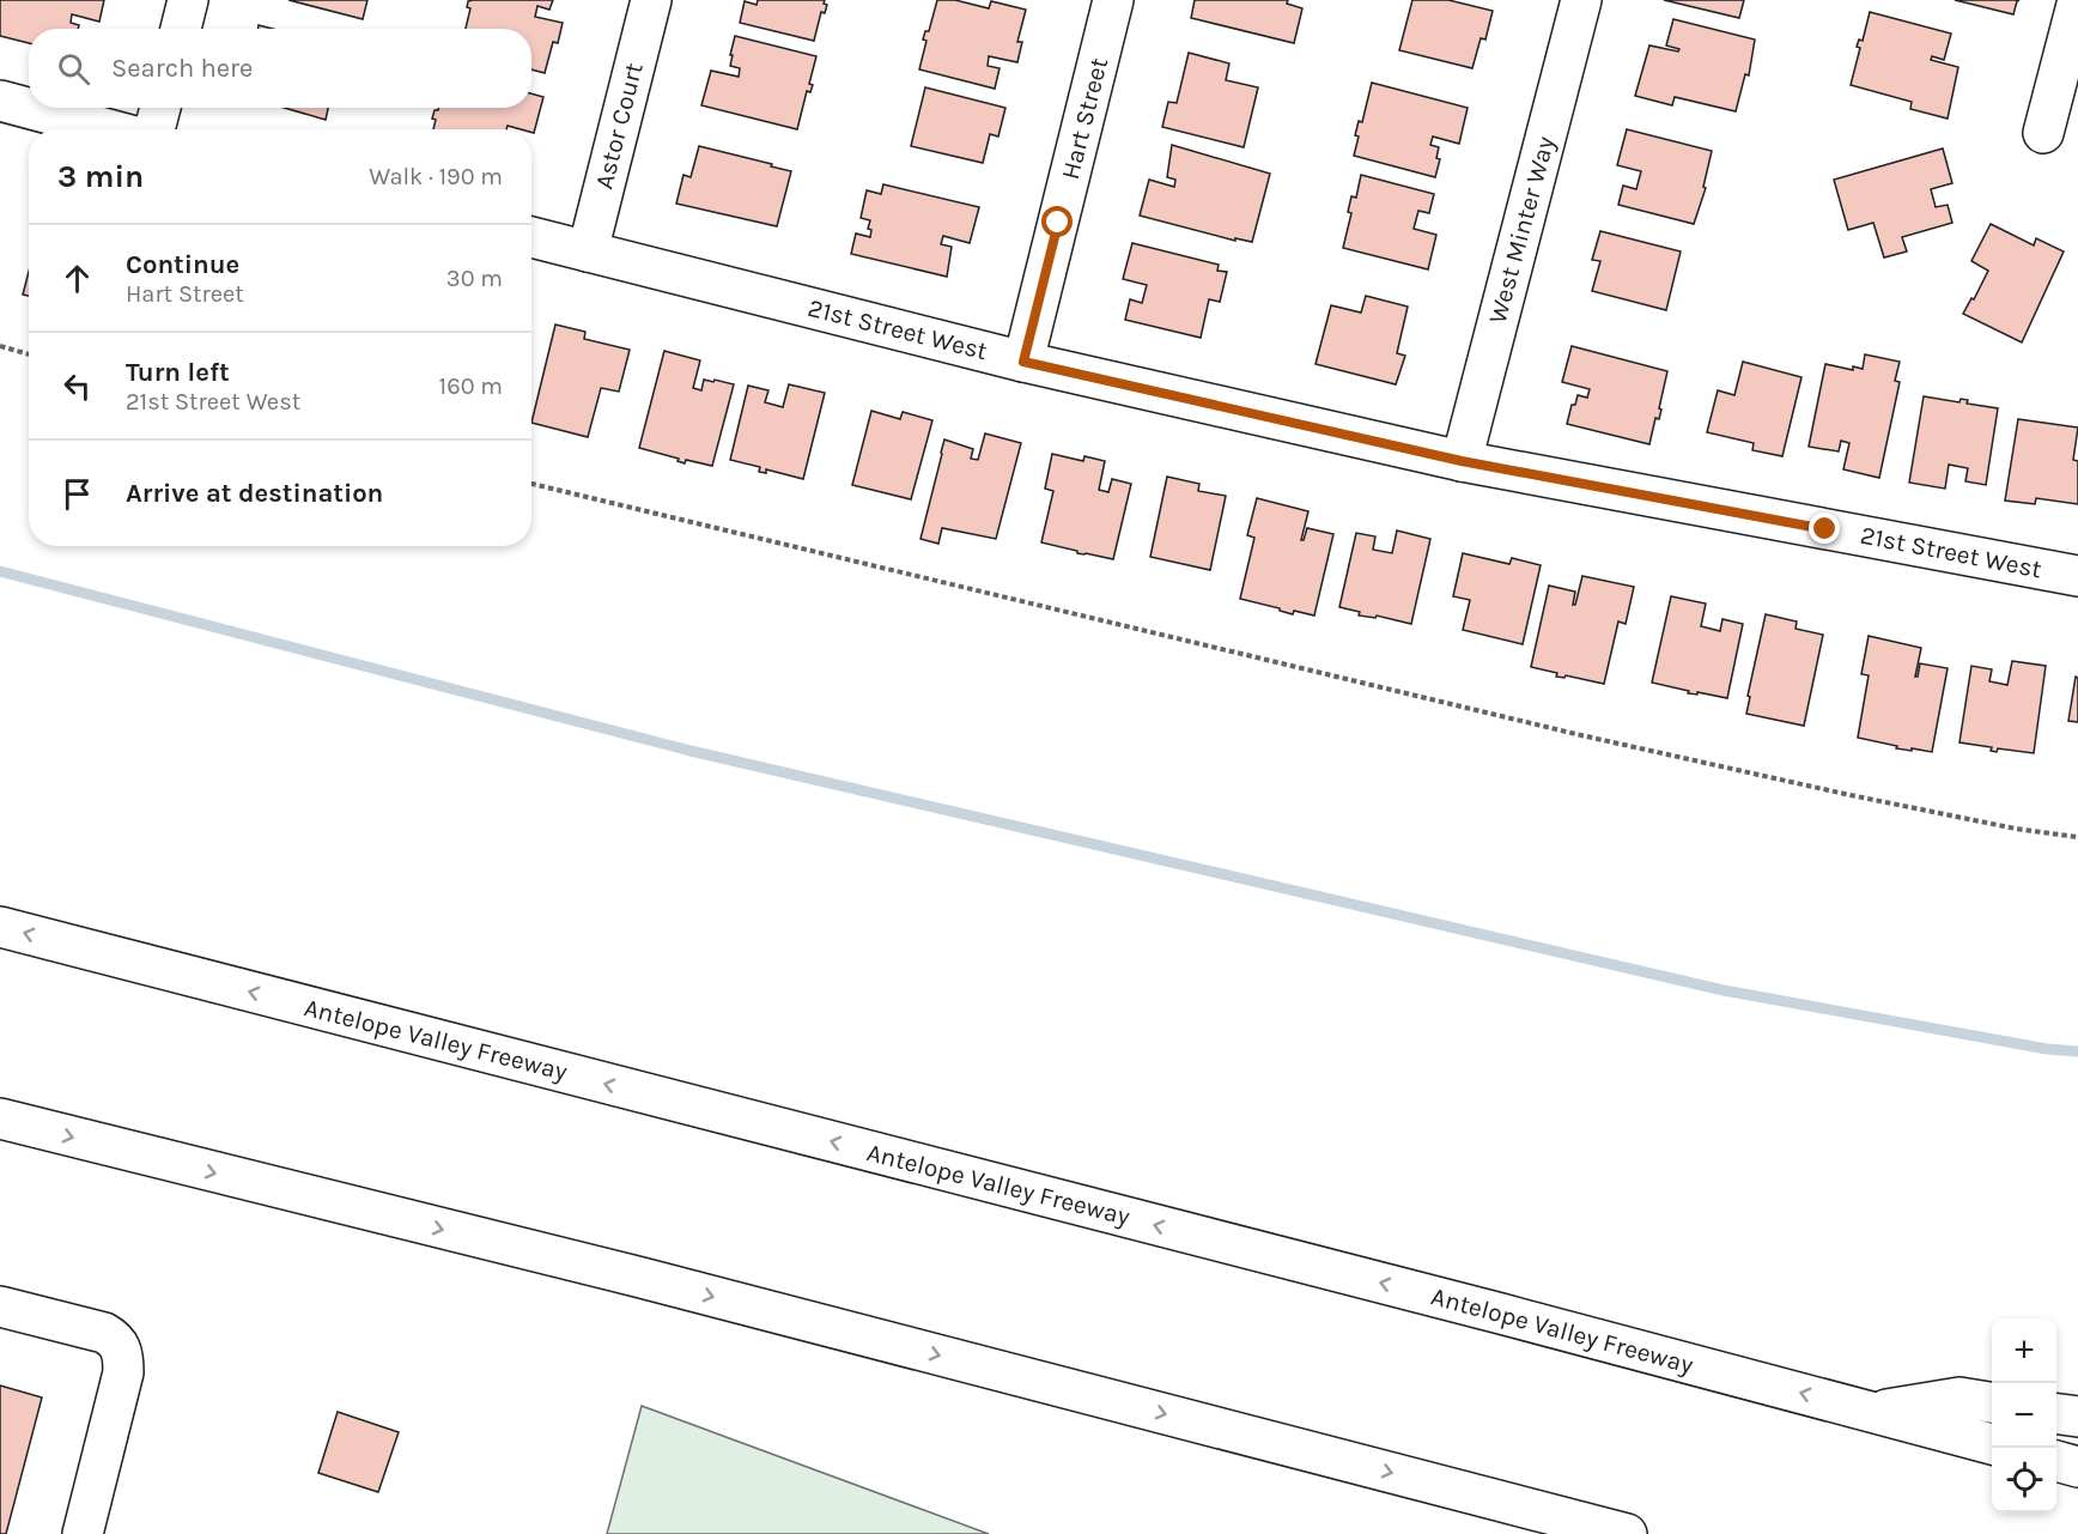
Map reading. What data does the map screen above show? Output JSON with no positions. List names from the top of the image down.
{
  "streets": {
    "main road": [
      "Hart Street",
      "Astor Court",
      "West Minter Way",
      "21st Street West",
      "Antelope Valley Freeway"
    ]
  },
  "crossings": [
    ["Hart Street", "21st Street West"],
    ["Astor Court", "21st Street West"],
    ["West Minter Way", "21st Street West"]
  ],
  "page": {
    "search": "Search here",
    "heading": ["3 min", "Walk · 190 m"],
    "list": [
      ["Continue", "Hart Street", "30 m"],
      ["Turn left", "21st Street West", "160 m"],
      "Arrive at destination"
    ],
    "map_buttons": ["+", "−"]
  }
}
